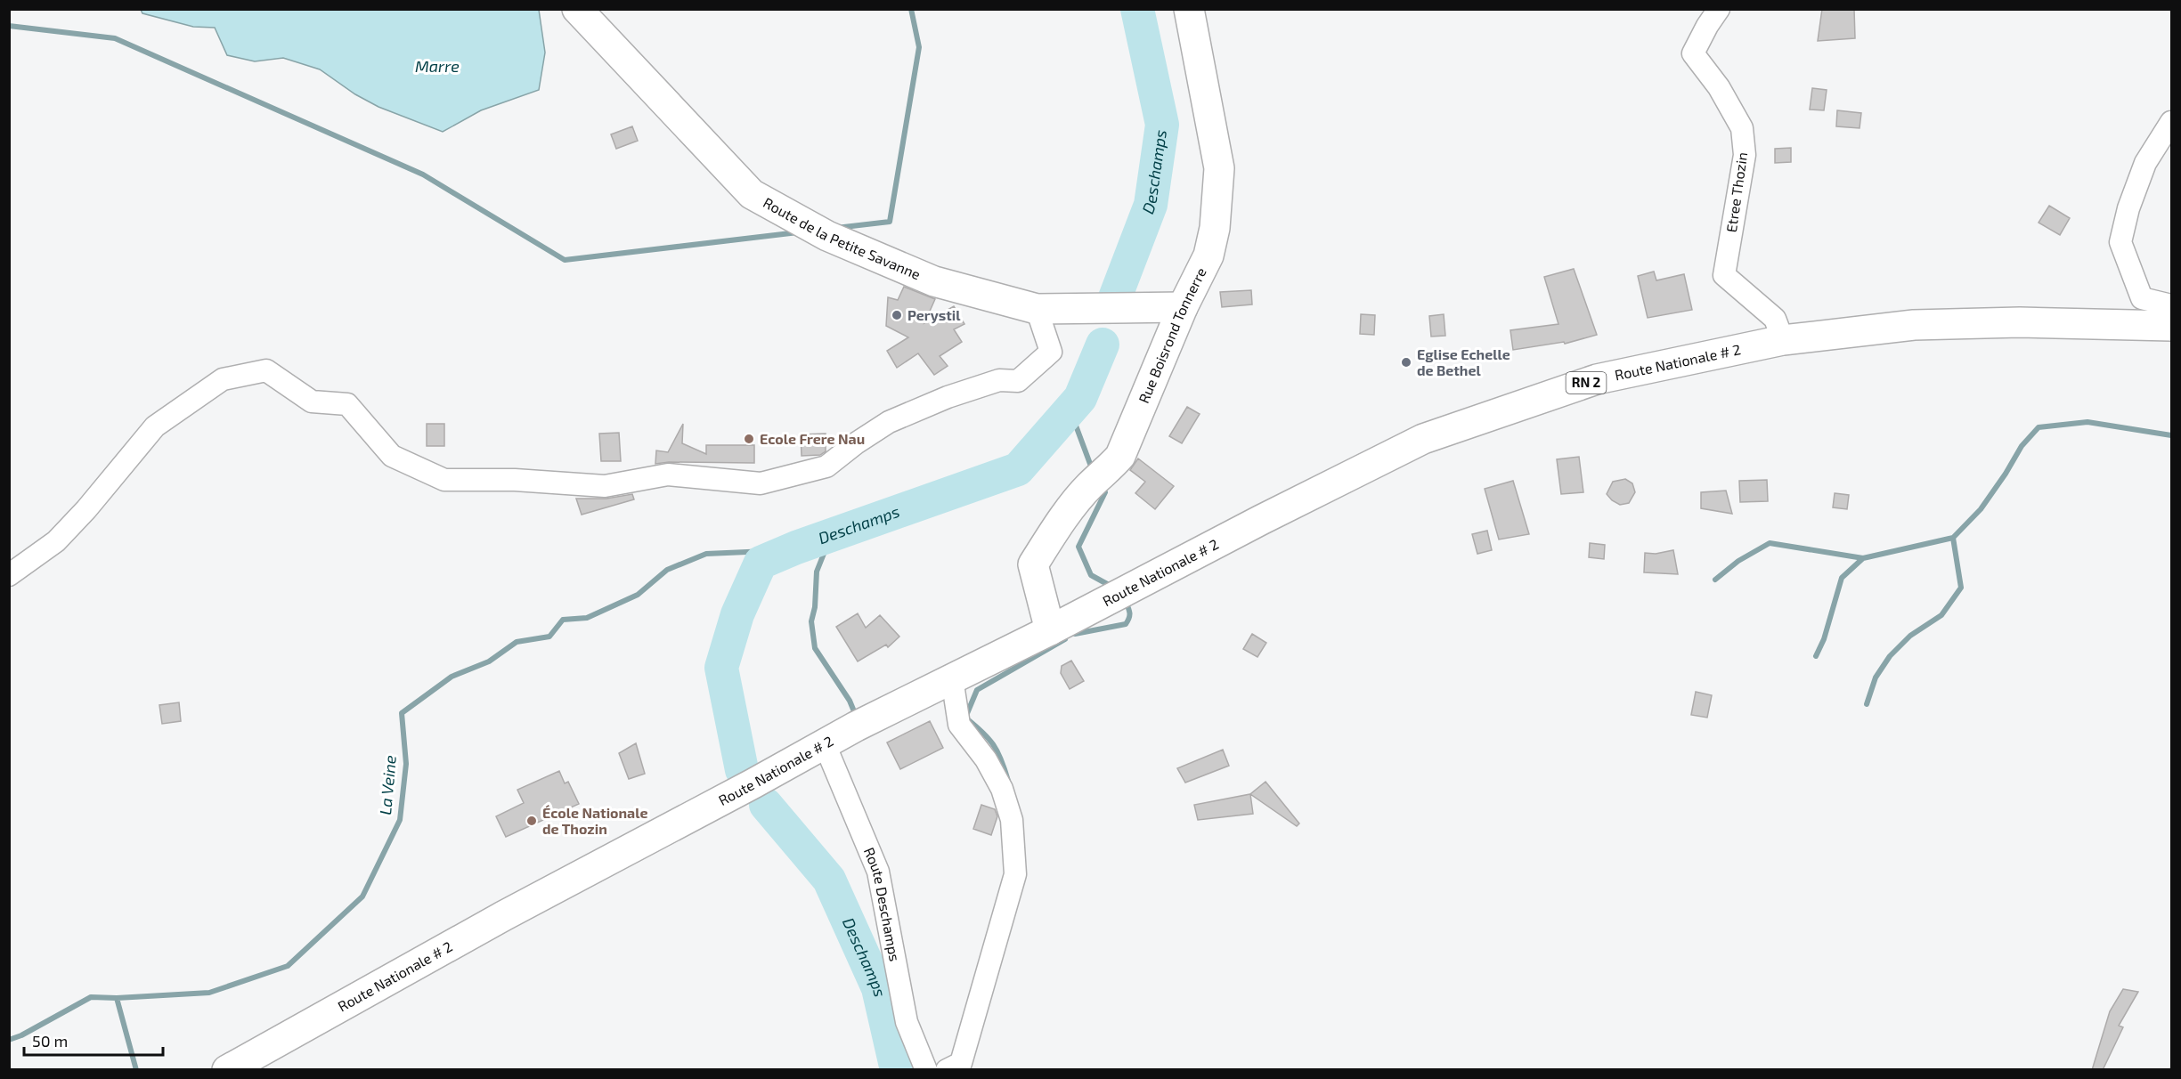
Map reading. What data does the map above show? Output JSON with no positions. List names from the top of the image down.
{
  "streets": {
    "main road": [
      "Route de la Petite Savanne",
      "Rue Boisrond Tonnerre",
      "Route Nationale # 2",
      "RN 2"
    ],
    "street": ["Etree Thozin", "Route Deschamps"]
  },
  "crossings": [
    ["Etree Thozin", "Route Nationale # 2"],
    ["Route de la Petite Savanne", "Rue Boisrond Tonnerre"],
    ["Rue Boisrond Tonnerre", "Route Nationale # 2"],
    ["Route Nationale # 2", "Route Deschamps"]
  ],
  "water": ["Marre", "Deschamps", "La Veine"],
  "places": [
    "Perystil",
    "Eglise Echelle de Bethel",
    "Ecole Frere Nau",
    "École Nationale de Thozin"
  ],
  "scale_bar": "50 m"
}
